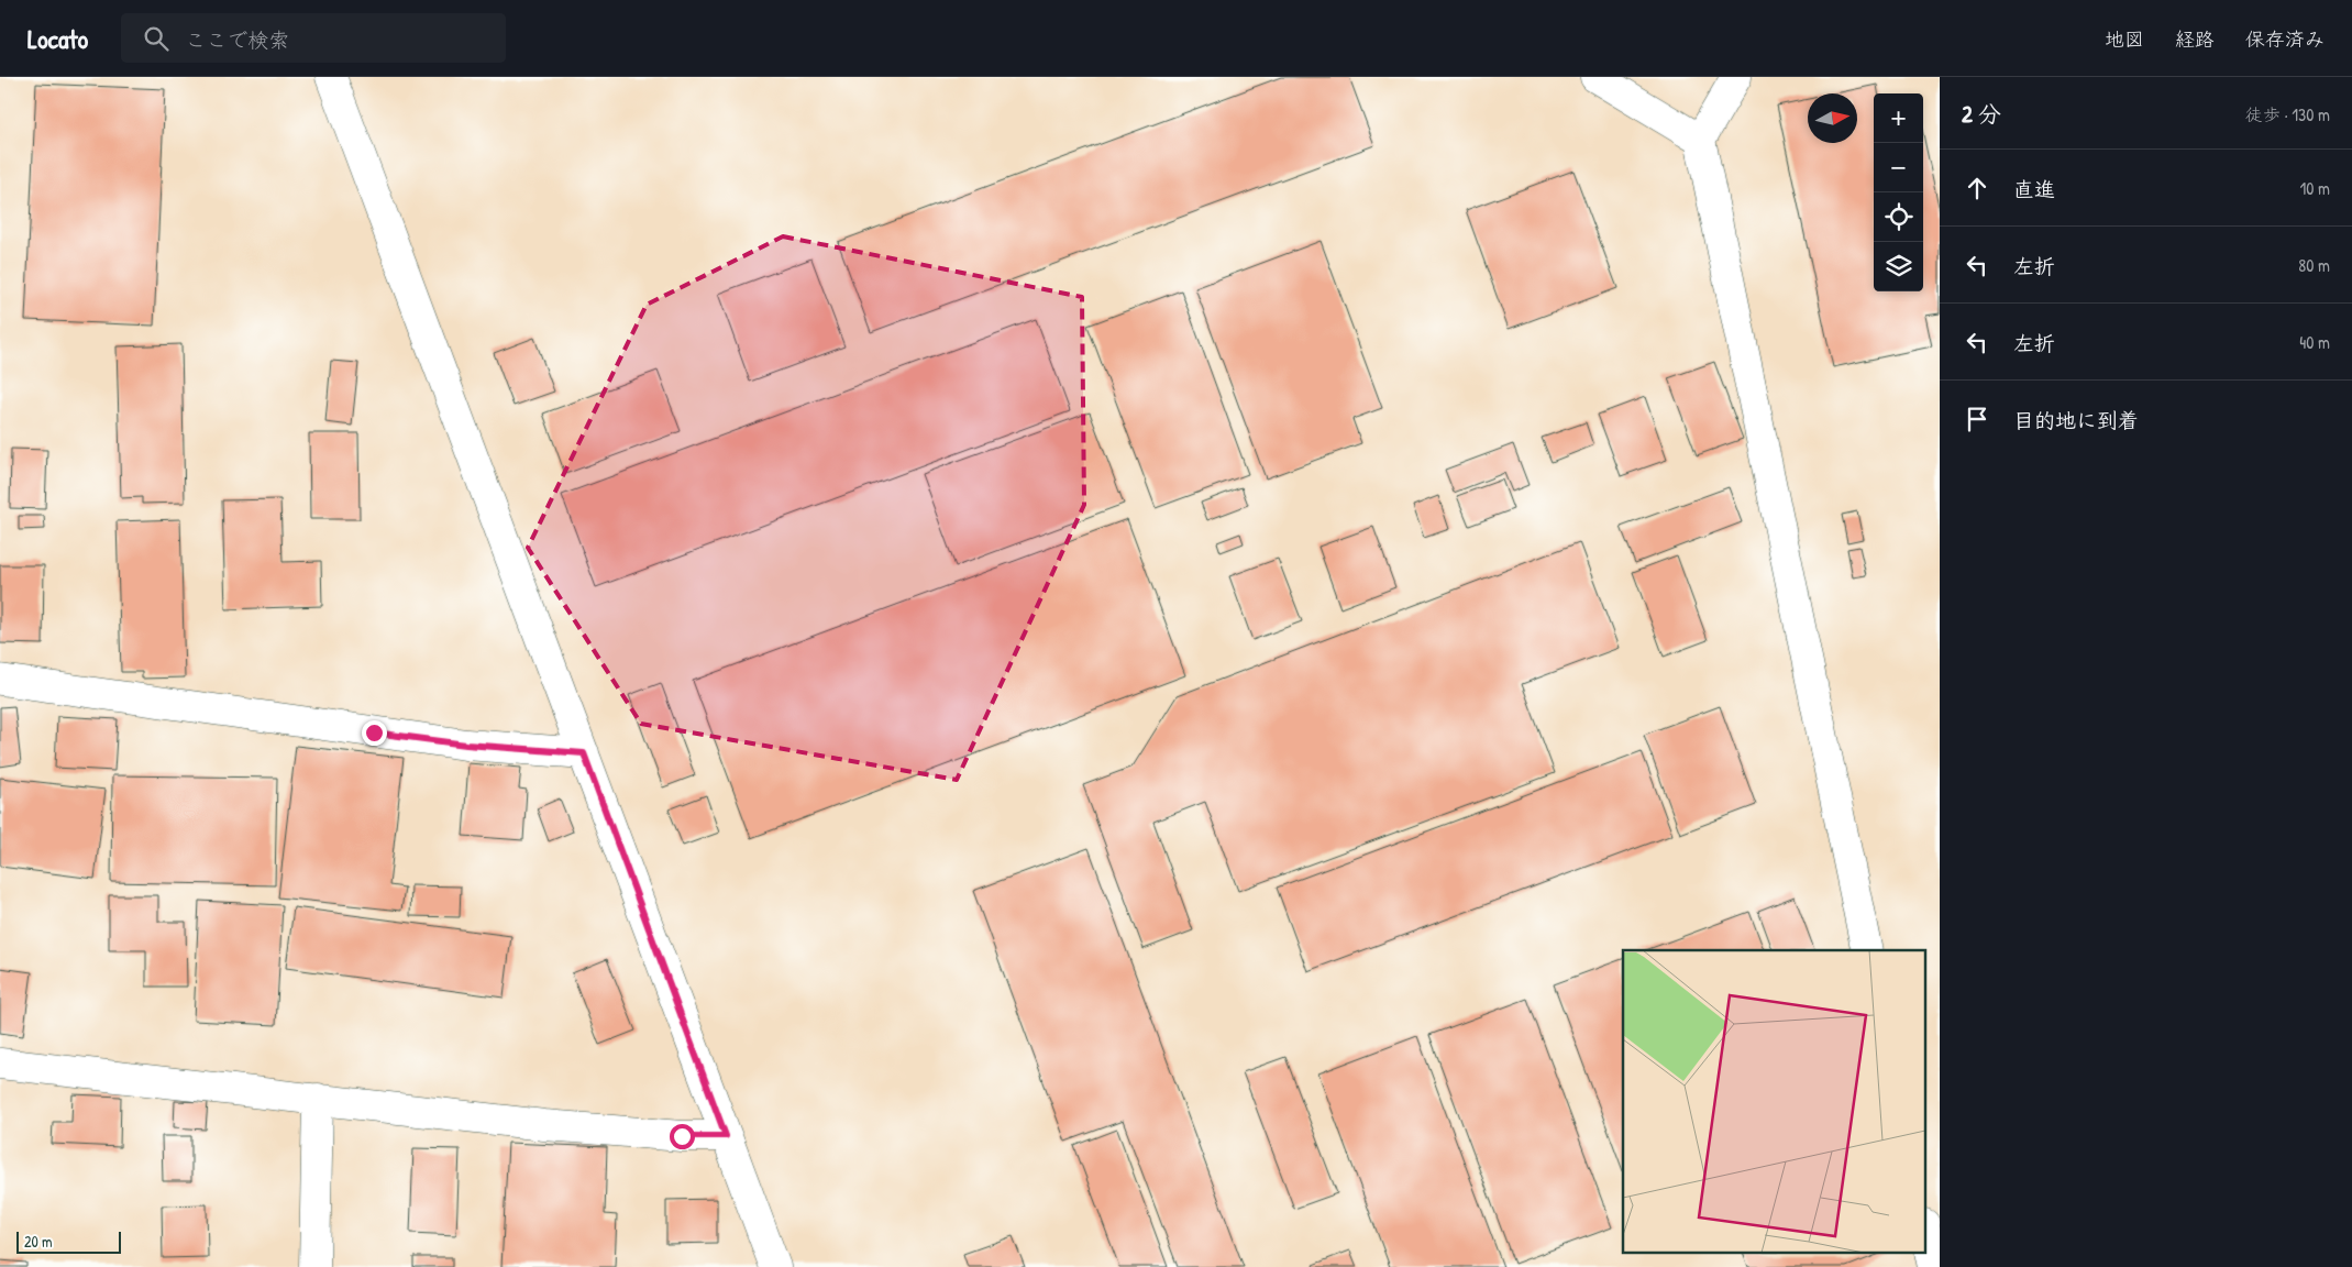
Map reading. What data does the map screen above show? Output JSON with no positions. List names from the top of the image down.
{
  "scale_bar": "20 m",
  "north": "right",
  "page": {
    "header": "Locato",
    "search": "ここで検索",
    "nav": ["地図", "経路", "保存済み"],
    "heading": ["2 分", "徒歩 · 130 m"],
    "map_buttons": ["+", "−"],
    "list": [
      ["直進", "10 m"],
      ["左折", "80 m"],
      ["左折", "40 m"],
      "目的地に到着"
    ],
    "scale": "20 m"
  }
}
